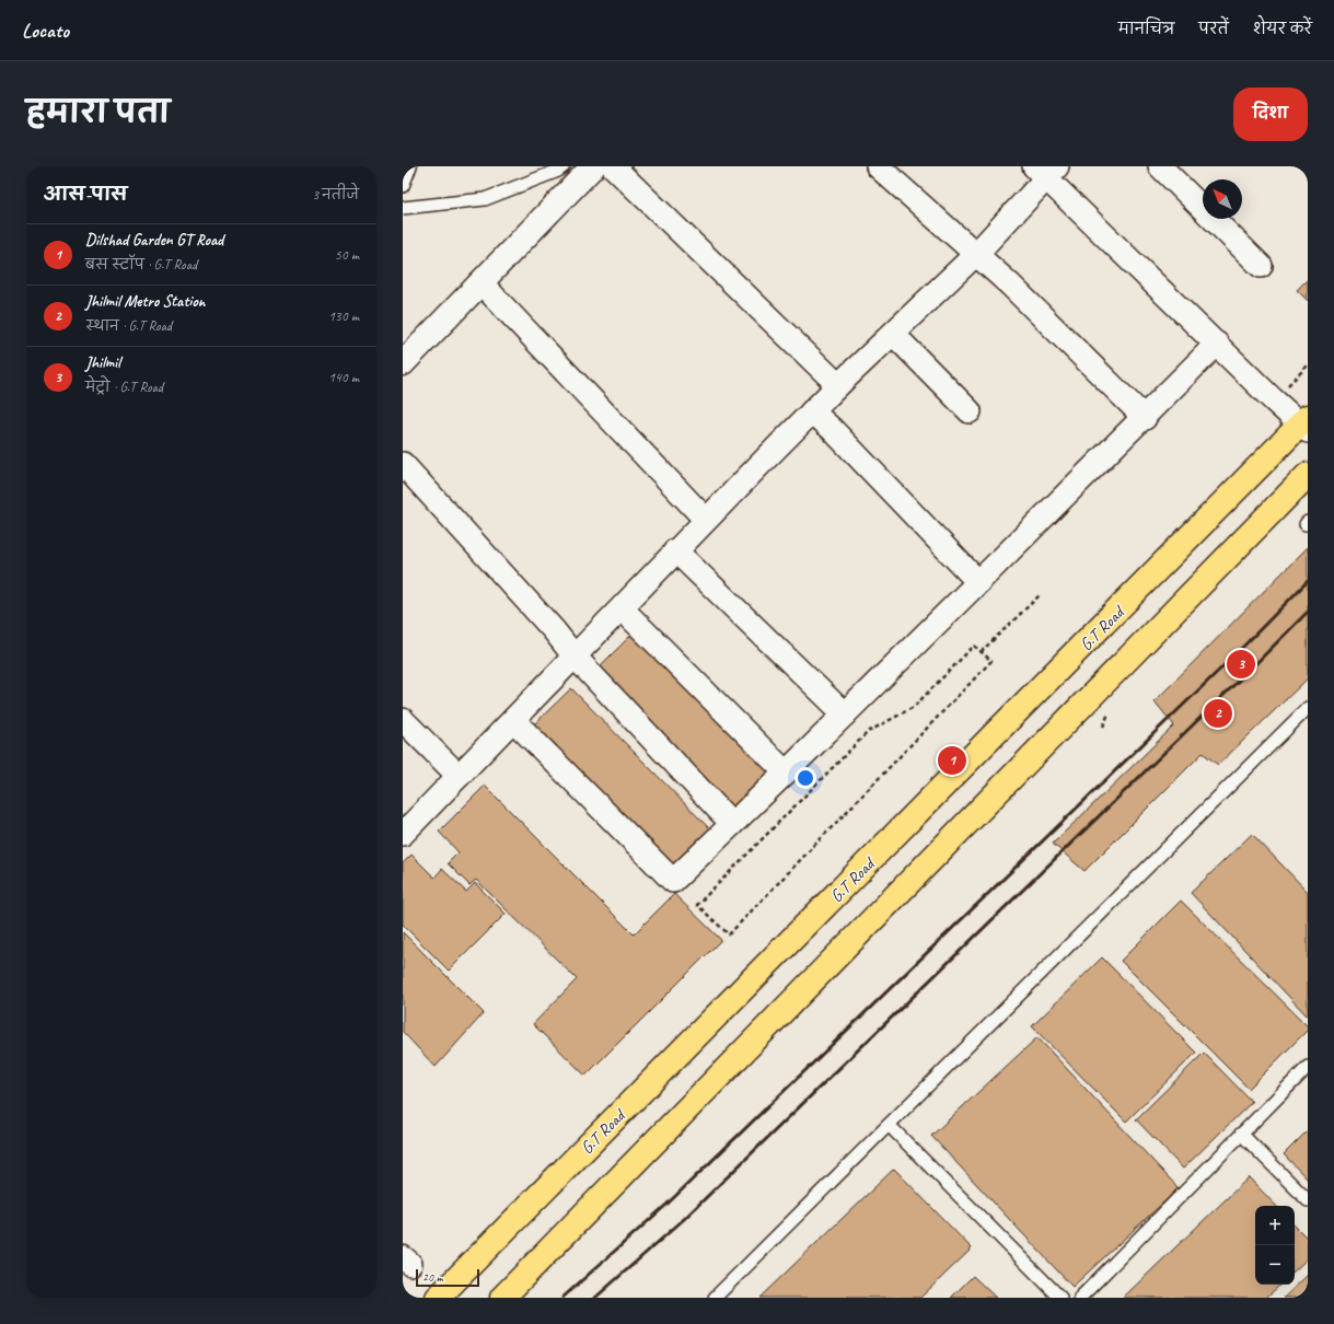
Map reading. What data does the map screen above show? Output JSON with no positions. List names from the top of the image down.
{
  "streets": {
    "highway": ["G.T Road"]
  },
  "scale_bar": "20 m",
  "north": "top left",
  "page": {
    "header": "Locato",
    "nav": ["मानचित्र", "परतें", "शेयर करें"],
    "title": "हमारा पता",
    "buttons": "दिशा",
    "heading": ["आस-पास", "3 नतीजे"],
    "list": [
      {
        "mark": "1",
        "name": "Dilshad Garden GT Road",
        "note": "बस स्टॉप · G.T Road",
        "value": "50 m"
      },
      {
        "mark": "2",
        "name": "Jhilmil Metro Station",
        "note": "स्थान · G.T Road",
        "value": "130 m"
      },
      {
        "mark": "3",
        "name": "Jhilmil",
        "note": "मेट्रो · G.T Road",
        "value": "140 m"
      }
    ],
    "pins": ["3", "2", "1"],
    "map_buttons": ["+", "−"],
    "scale": "20 m"
  }
}
